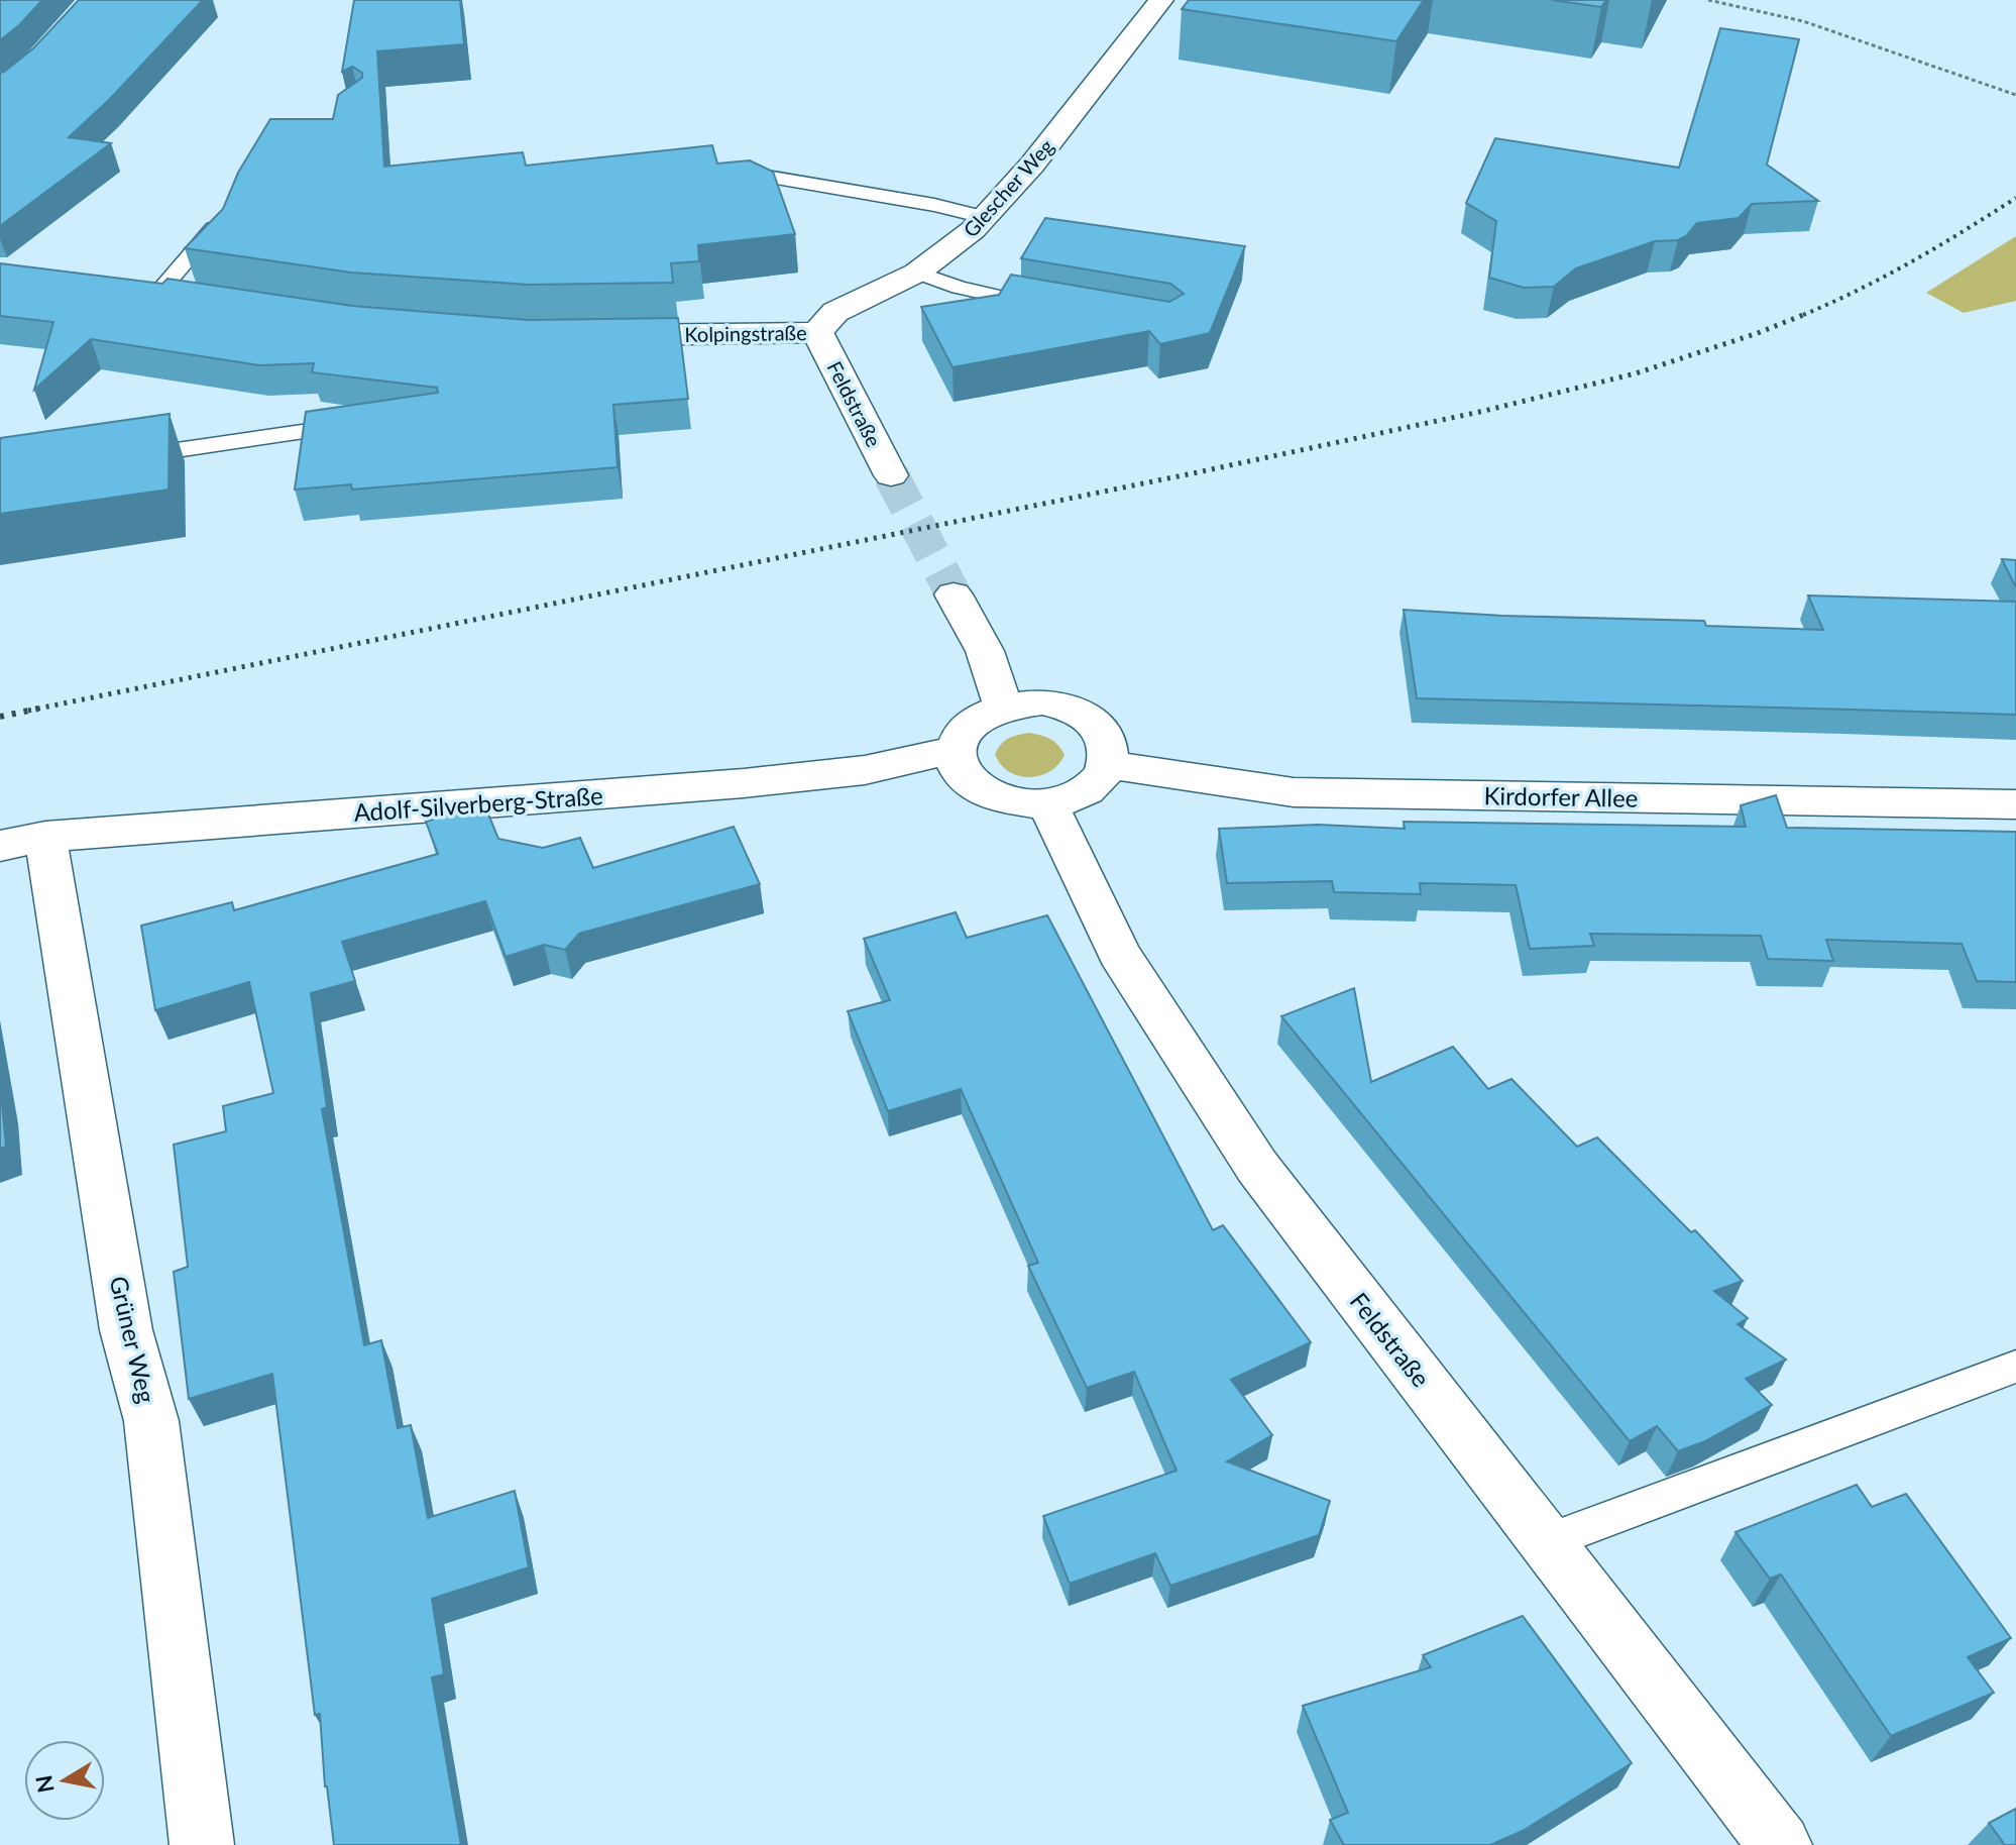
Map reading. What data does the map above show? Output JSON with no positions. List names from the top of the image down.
{
  "streets": {
    "street": [
      "Glescher Weg",
      "Kolpingstraße",
      "Feldstraße",
      "Kirdorfer Allee",
      "Adolf-Silverberg-Straße",
      "Grüner Weg"
    ]
  },
  "crossings": [
    ["Glescher Weg", "Kolpingstraße"],
    ["Glescher Weg", "Feldstraße"],
    ["Kolpingstraße", "Feldstraße"],
    ["Feldstraße", "Kirdorfer Allee"],
    ["Feldstraße", "Adolf-Silverberg-Straße"],
    ["Kirdorfer Allee", "Adolf-Silverberg-Straße"],
    ["Adolf-Silverberg-Straße", "Grüner Weg"]
  ],
  "north": "left"
}
